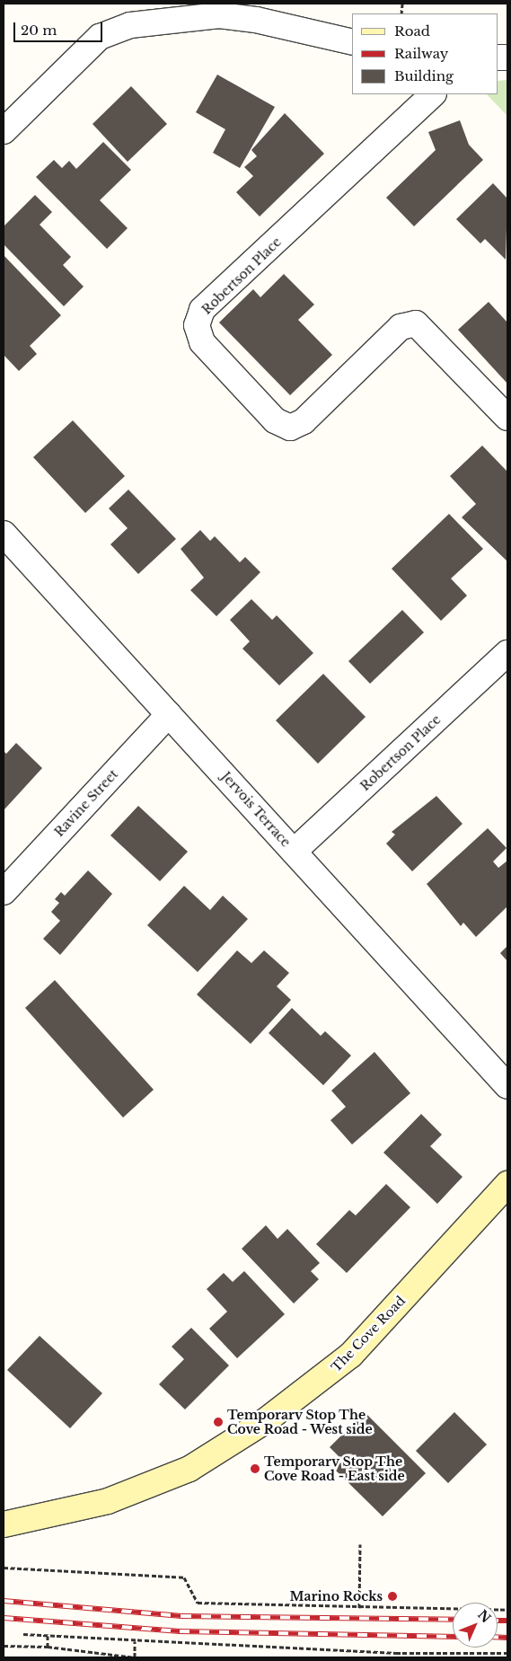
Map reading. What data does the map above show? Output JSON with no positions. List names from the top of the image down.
{
  "streets": {
    "street": [
      "Robertson Place",
      "Ravine Street",
      "Jervois Terrace",
      "The Cove Road"
    ]
  },
  "crossings": [
    ["Robertson Place", "Jervois Terrace"],
    ["Ravine Street", "Jervois Terrace"]
  ],
  "places": ["Temporary Stop The Cove Road - West side", "Temporary Stop The Cove Road - East side", "Marino Rocks"],
  "legend": ["Road", "Railway", "Building"],
  "scale_bar": "20 m",
  "north": "top right"
}
